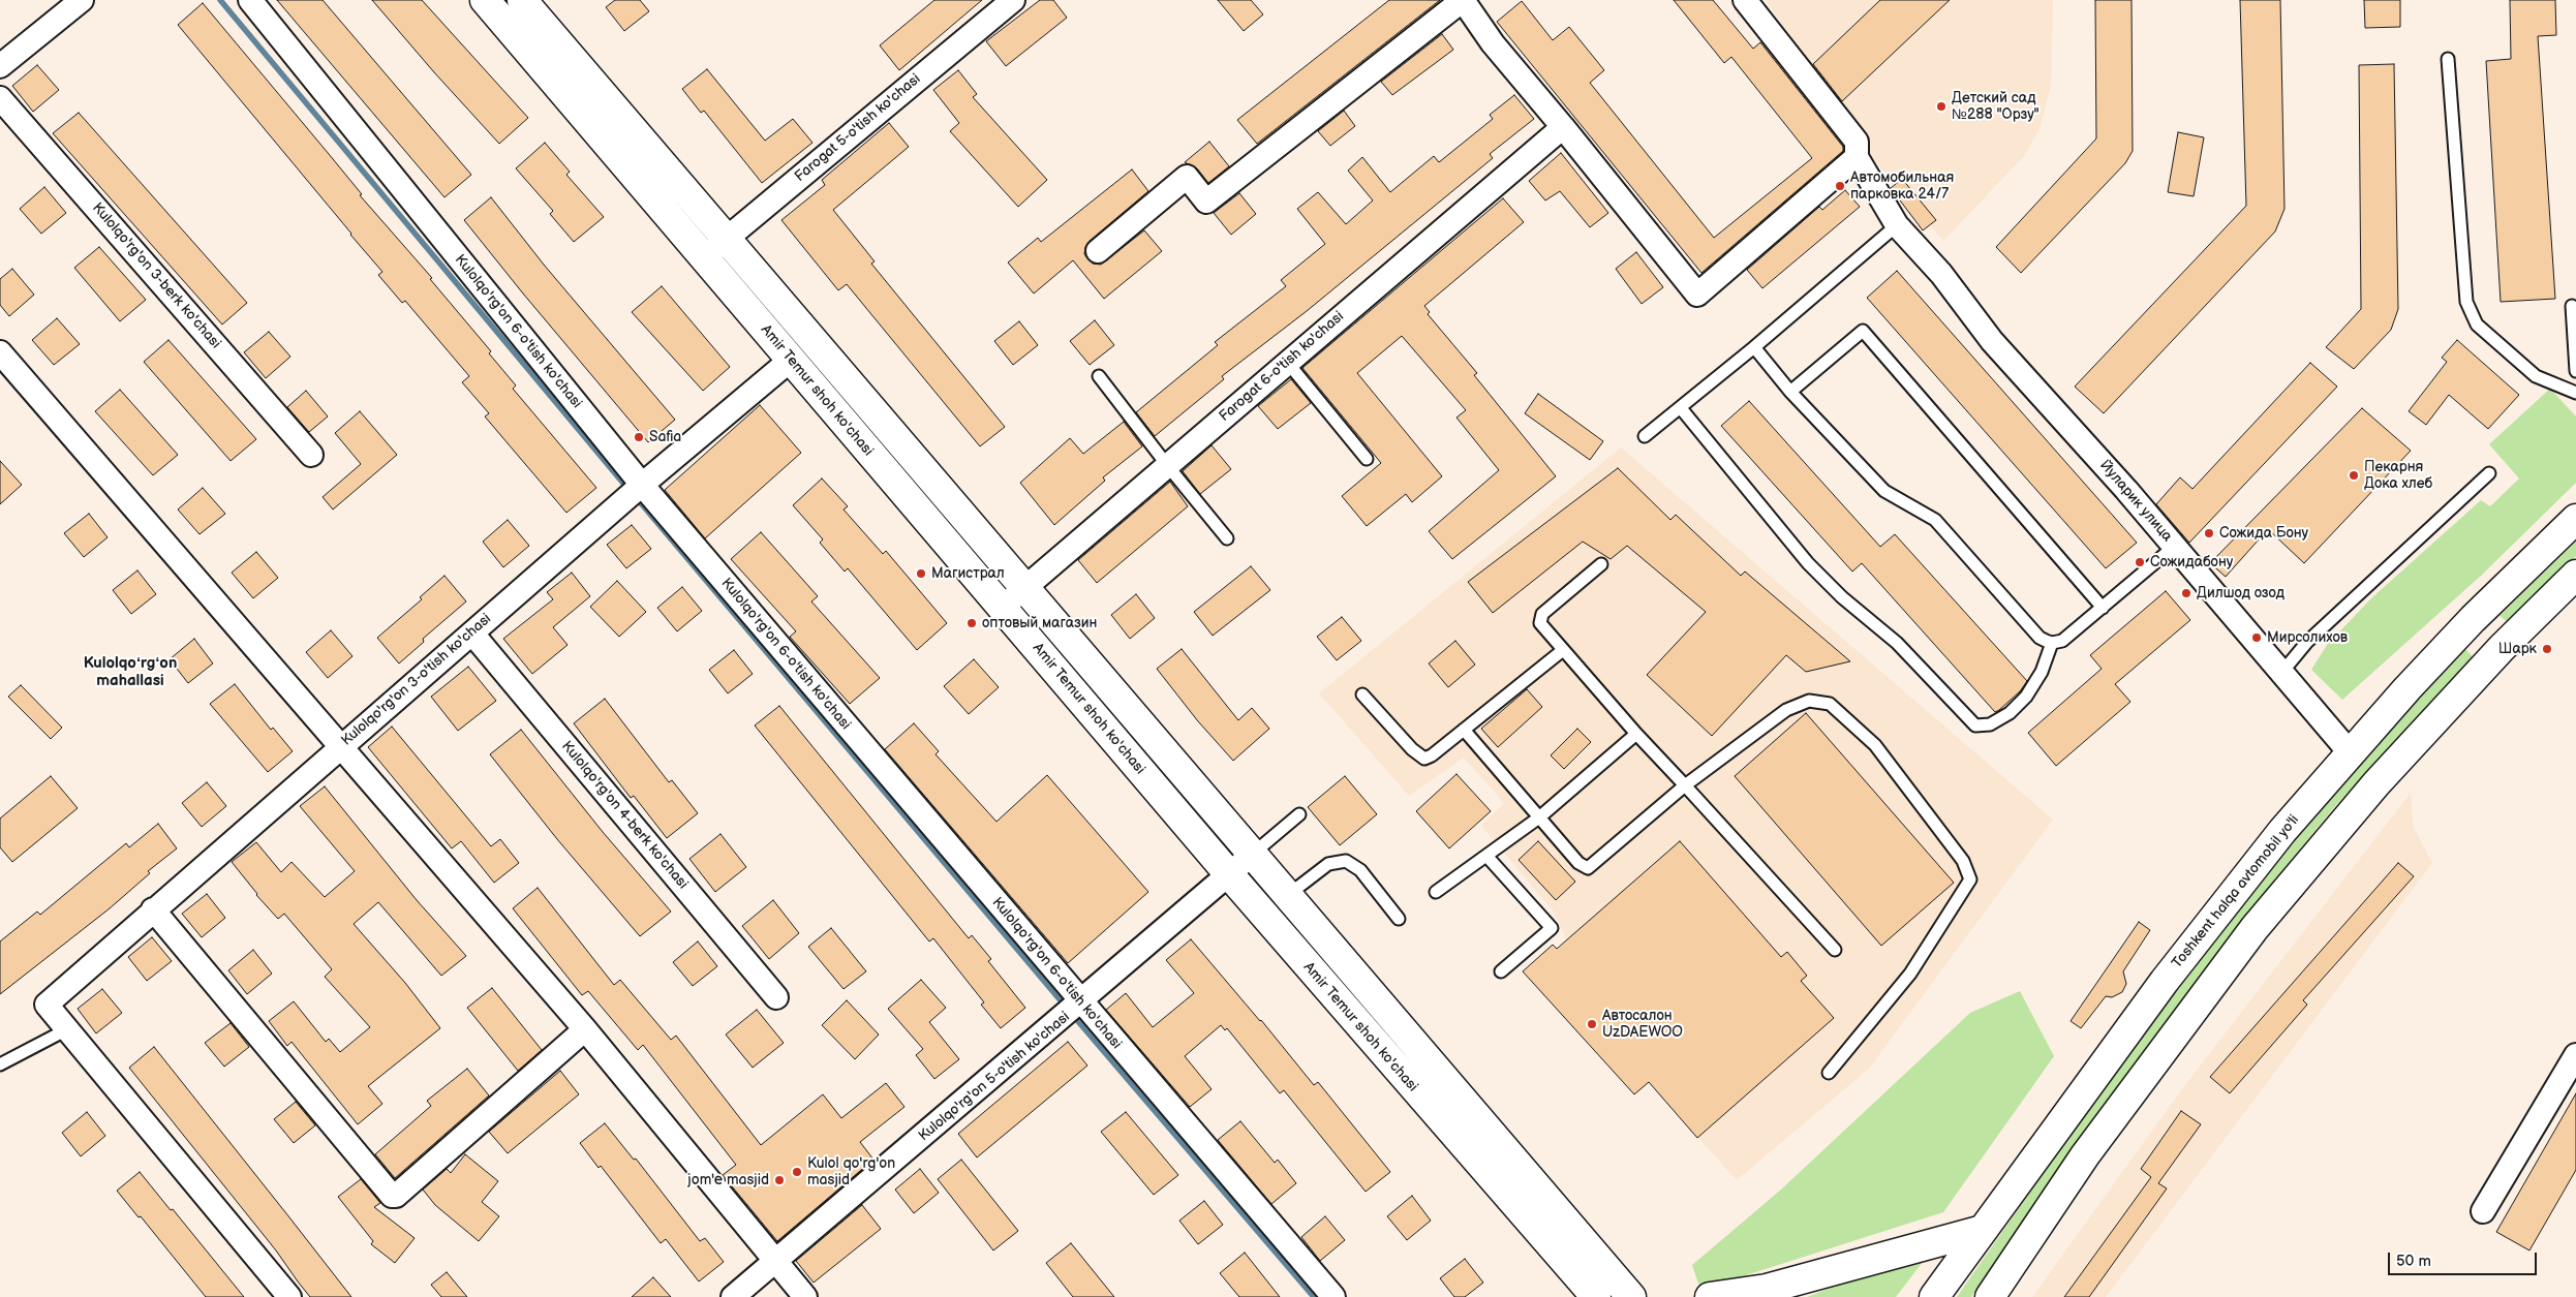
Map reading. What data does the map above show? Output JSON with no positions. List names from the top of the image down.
{
  "streets": {
    "main road": ["Amir Temur shoh ko'chasi", "Toshkent halqa avtomobil yo'li"],
    "street": [
      "Farogat 5-o'tish ko'chasi",
      "Kulolqo'rg'on 3-berk ko'chasi",
      "Kulolqo'rg'on 6-o'tish ko'chasi",
      "Farogat 6-o'tish ko'chasi",
      "Йуларик улица",
      "Kulolqo'rg'on 3-o'tish ko'chasi",
      "Kulolqo'rg'on 4-berk ko'chasi",
      "Kulolqo'rg'on 5-o'tish ko'chasi"
    ]
  },
  "crossings": [
    ["Farogat 5-o'tish ko'chasi", "Amir Temur shoh ko'chasi"],
    ["Kulolqo'rg'on 6-o'tish ko'chasi", "Kulolqo'rg'on 3-o'tish ko'chasi"],
    ["Kulolqo'rg'on 6-o'tish ko'chasi", "Kulolqo'rg'on 5-o'tish ko'chasi"],
    ["Farogat 6-o'tish ko'chasi", "Amir Temur shoh ko'chasi"],
    ["Amir Temur shoh ko'chasi", "Kulolqo'rg'on 3-o'tish ko'chasi"],
    ["Amir Temur shoh ko'chasi", "Kulolqo'rg'on 5-o'tish ko'chasi"],
    ["Йуларик улица", "Toshkent halqa avtomobil yo'li"],
    ["Kulolqo'rg'on 3-o'tish ko'chasi", "Kulolqo'rg'on 4-berk ko'chasi"]
  ],
  "districts": ["Kulolqoʻrgʻon mahallasi"],
  "places": [
    "Детский сад №288 \"Орзу\"",
    "Автомобильная парковка 24/7",
    "Safia",
    "Пекарня Дока хлеб",
    "Сожида Бону",
    "Сожидабону",
    "Магистрал",
    "Дилшод озод",
    "оптовый магазин",
    "Мирсолихов",
    "Шарк",
    "Автосалон UzDAEWOO",
    "Kulol qo'rg'on masjid",
    "jom'e masjid"
  ],
  "scale_bar": "50 m"
}
